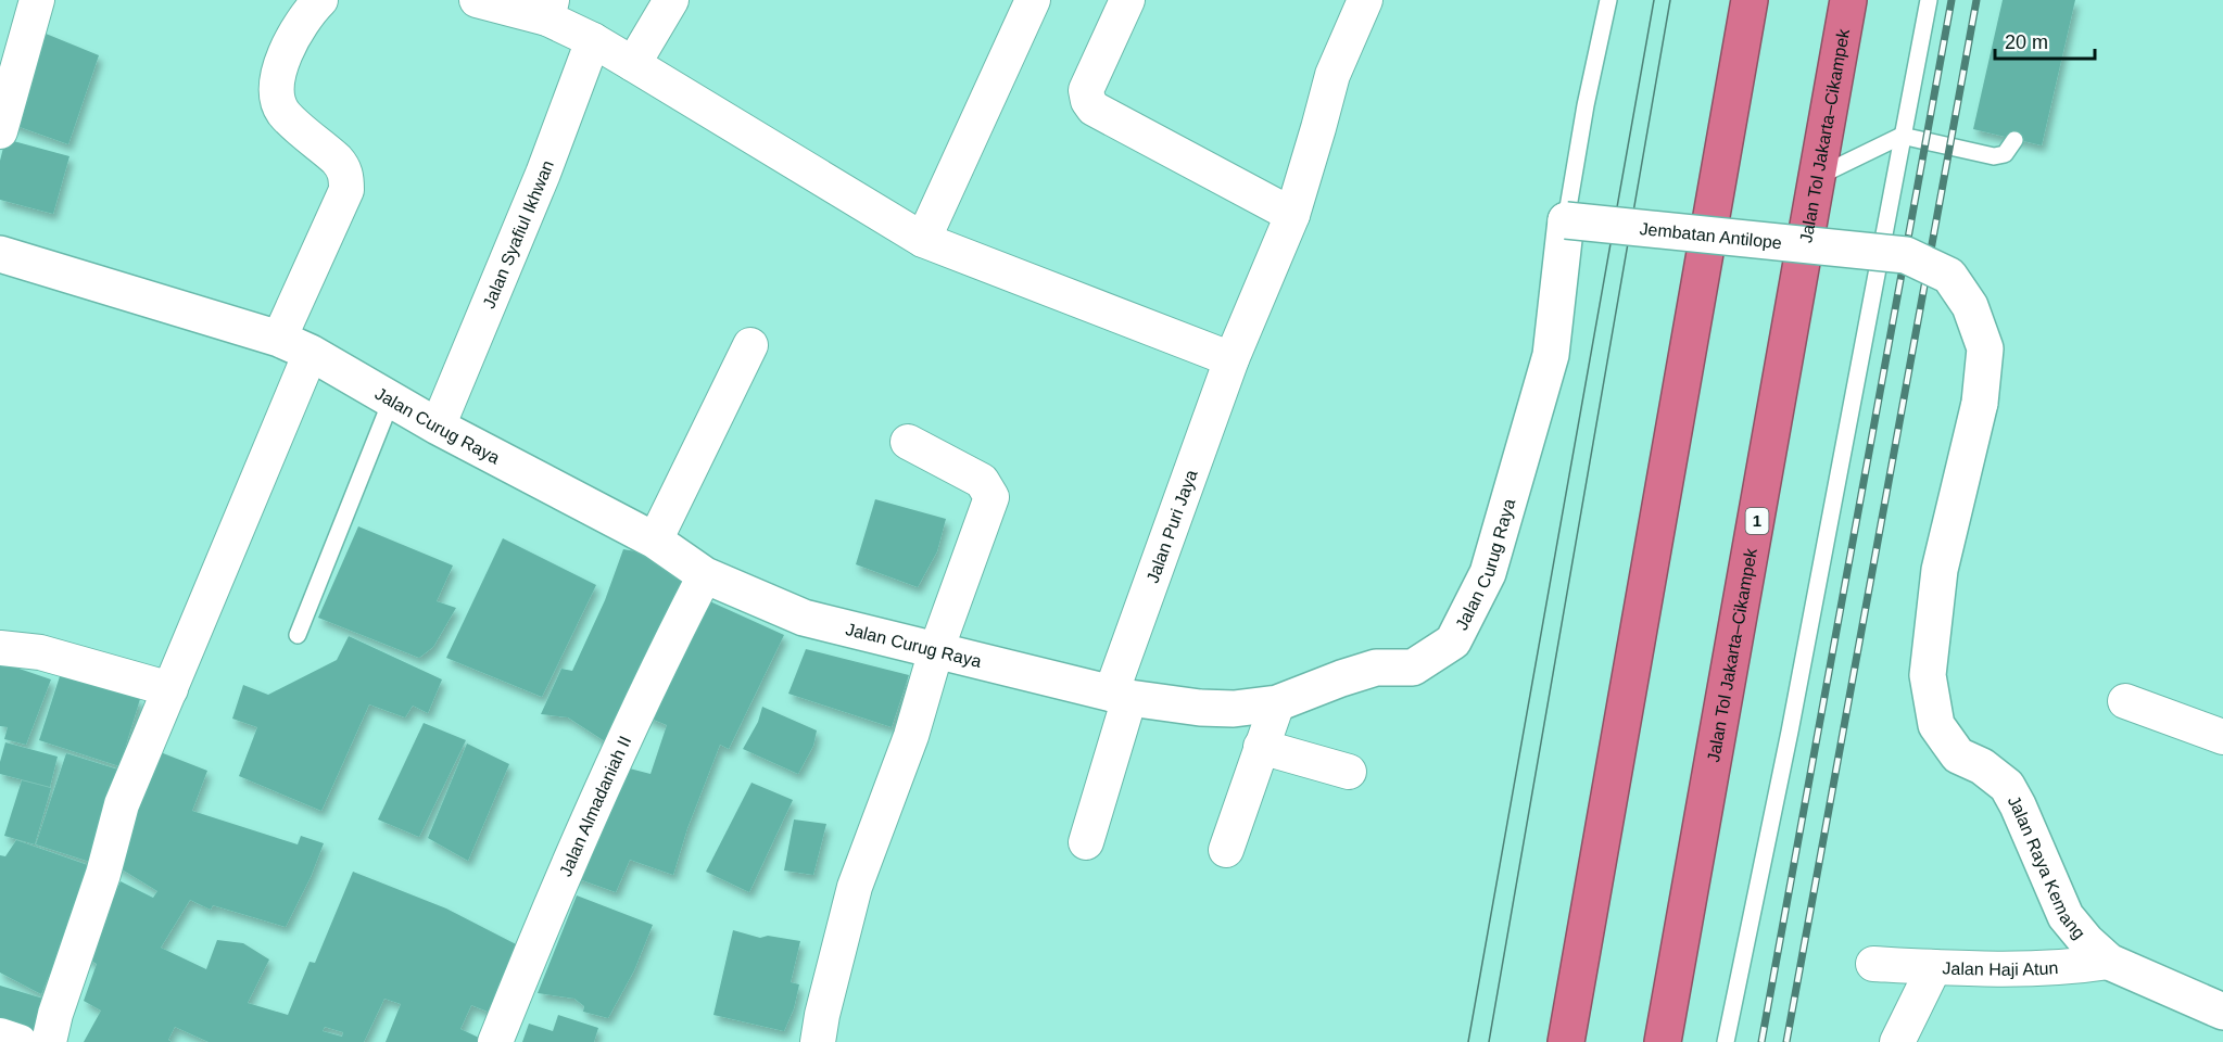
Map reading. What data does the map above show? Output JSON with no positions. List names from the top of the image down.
{
  "streets": {
    "highway": ["Jalan Tol Jakarta–Cikampek", "1"],
    "street": [
      "Jalan Syafiul Ikhwan",
      "Jembatan Antilope",
      "Jalan Curug Raya",
      "Jalan Puri Jaya",
      "Jalan Almadaniah II",
      "Jalan Raya Kemang",
      "Jalan Haji Atun"
    ]
  },
  "crossings": [
    ["Jalan Syafiul Ikhwan", "Jalan Curug Raya"],
    ["Jembatan Antilope", "Jalan Curug Raya"],
    ["Jembatan Antilope", "Jalan Raya Kemang"],
    ["Jalan Curug Raya", "Jalan Puri Jaya"],
    ["Jalan Curug Raya", "Jalan Almadaniah II"],
    ["Jalan Raya Kemang", "Jalan Haji Atun"]
  ],
  "scale_bar": "20 m"
}
